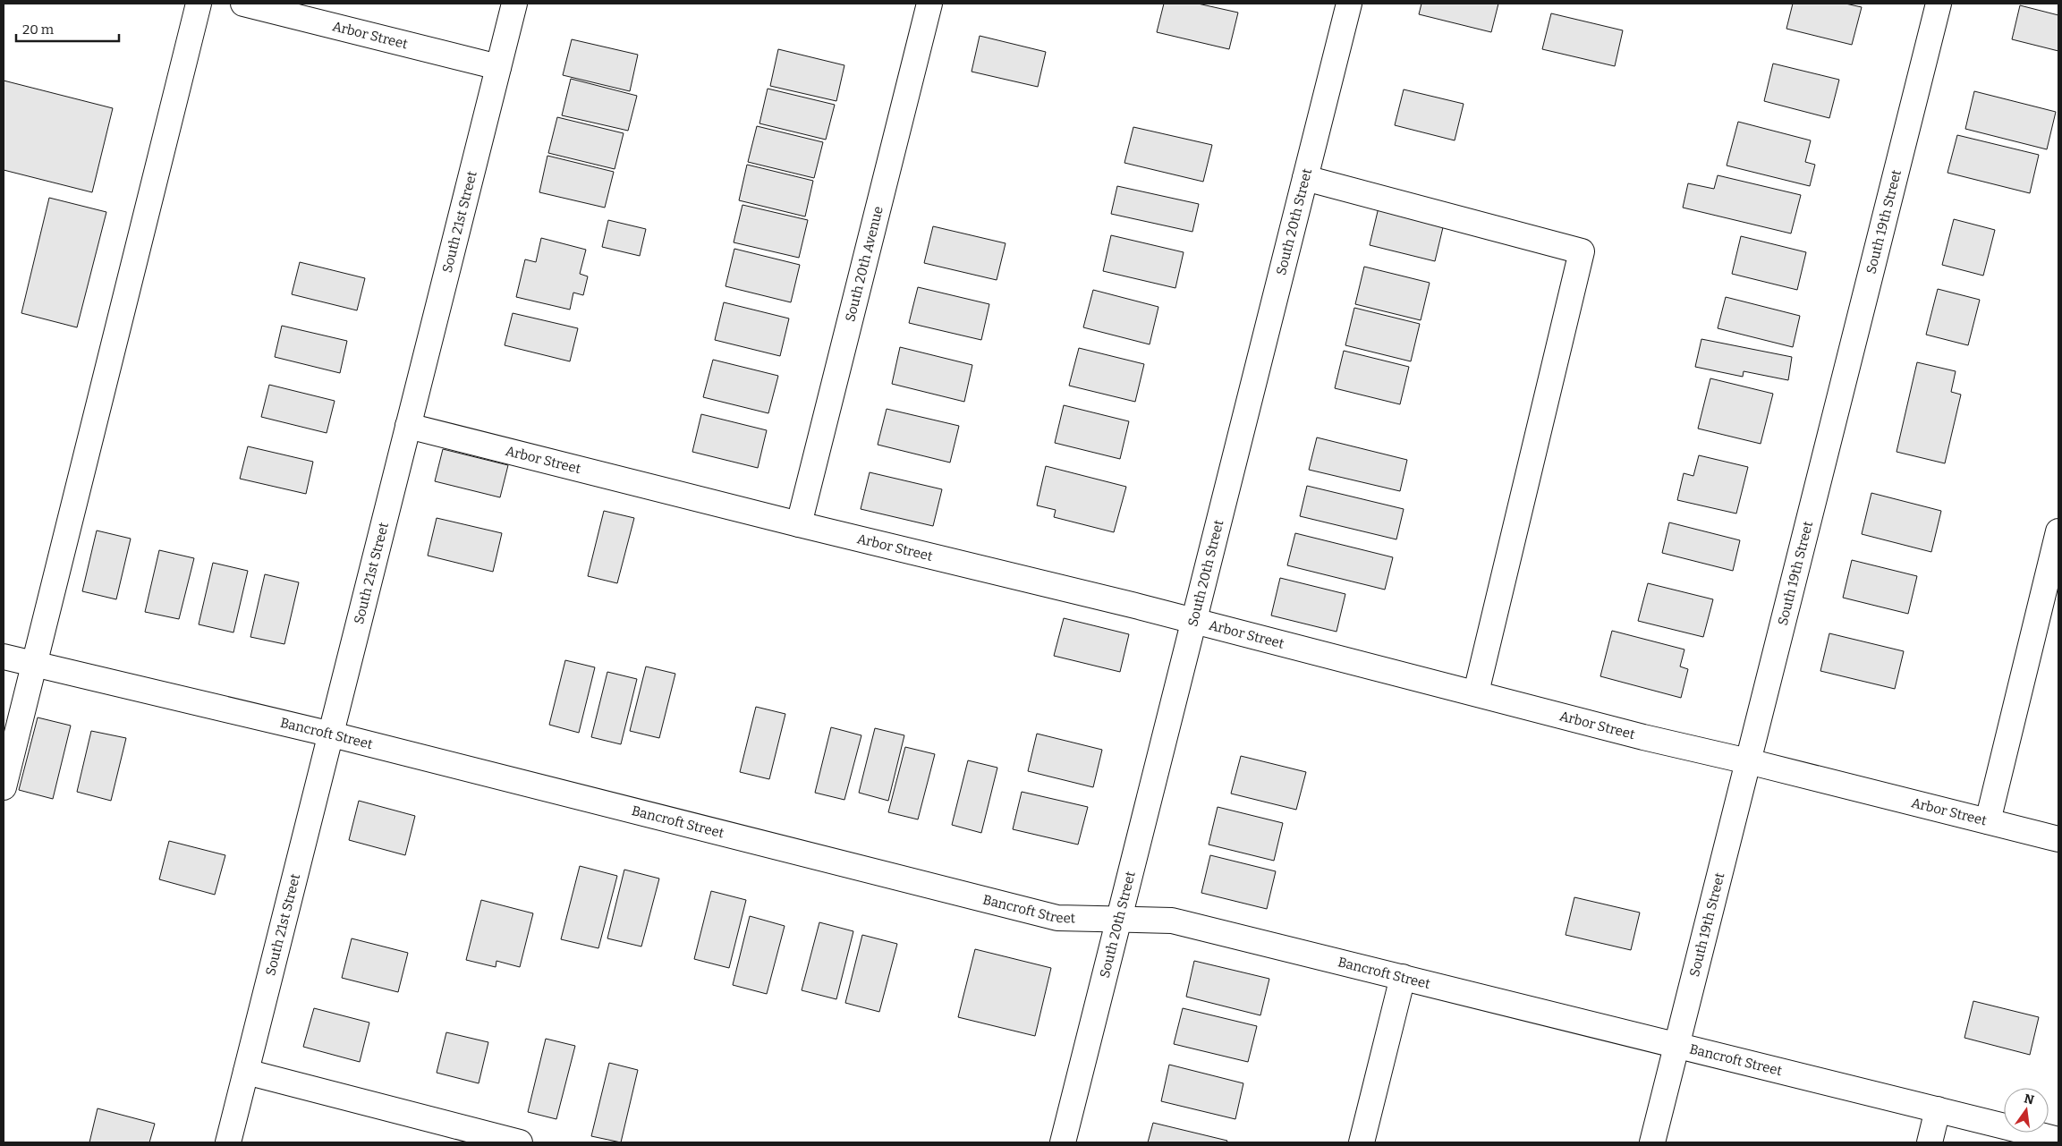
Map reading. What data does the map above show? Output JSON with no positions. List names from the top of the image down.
{
  "streets": {
    "street": [
      "Arbor Street",
      "South 21st Street",
      "South 20th Street",
      "South 19th Street",
      "South 20th Avenue",
      "Bancroft Street"
    ]
  },
  "crossings": [
    ["Arbor Street", "South 21st Street"],
    ["Arbor Street", "South 20th Street"],
    ["Arbor Street", "South 19th Street"],
    ["Arbor Street", "South 20th Avenue"],
    ["South 21st Street", "Bancroft Street"],
    ["South 20th Street", "Bancroft Street"],
    ["South 19th Street", "Bancroft Street"]
  ],
  "scale_bar": "20 m",
  "north": "top"
}
